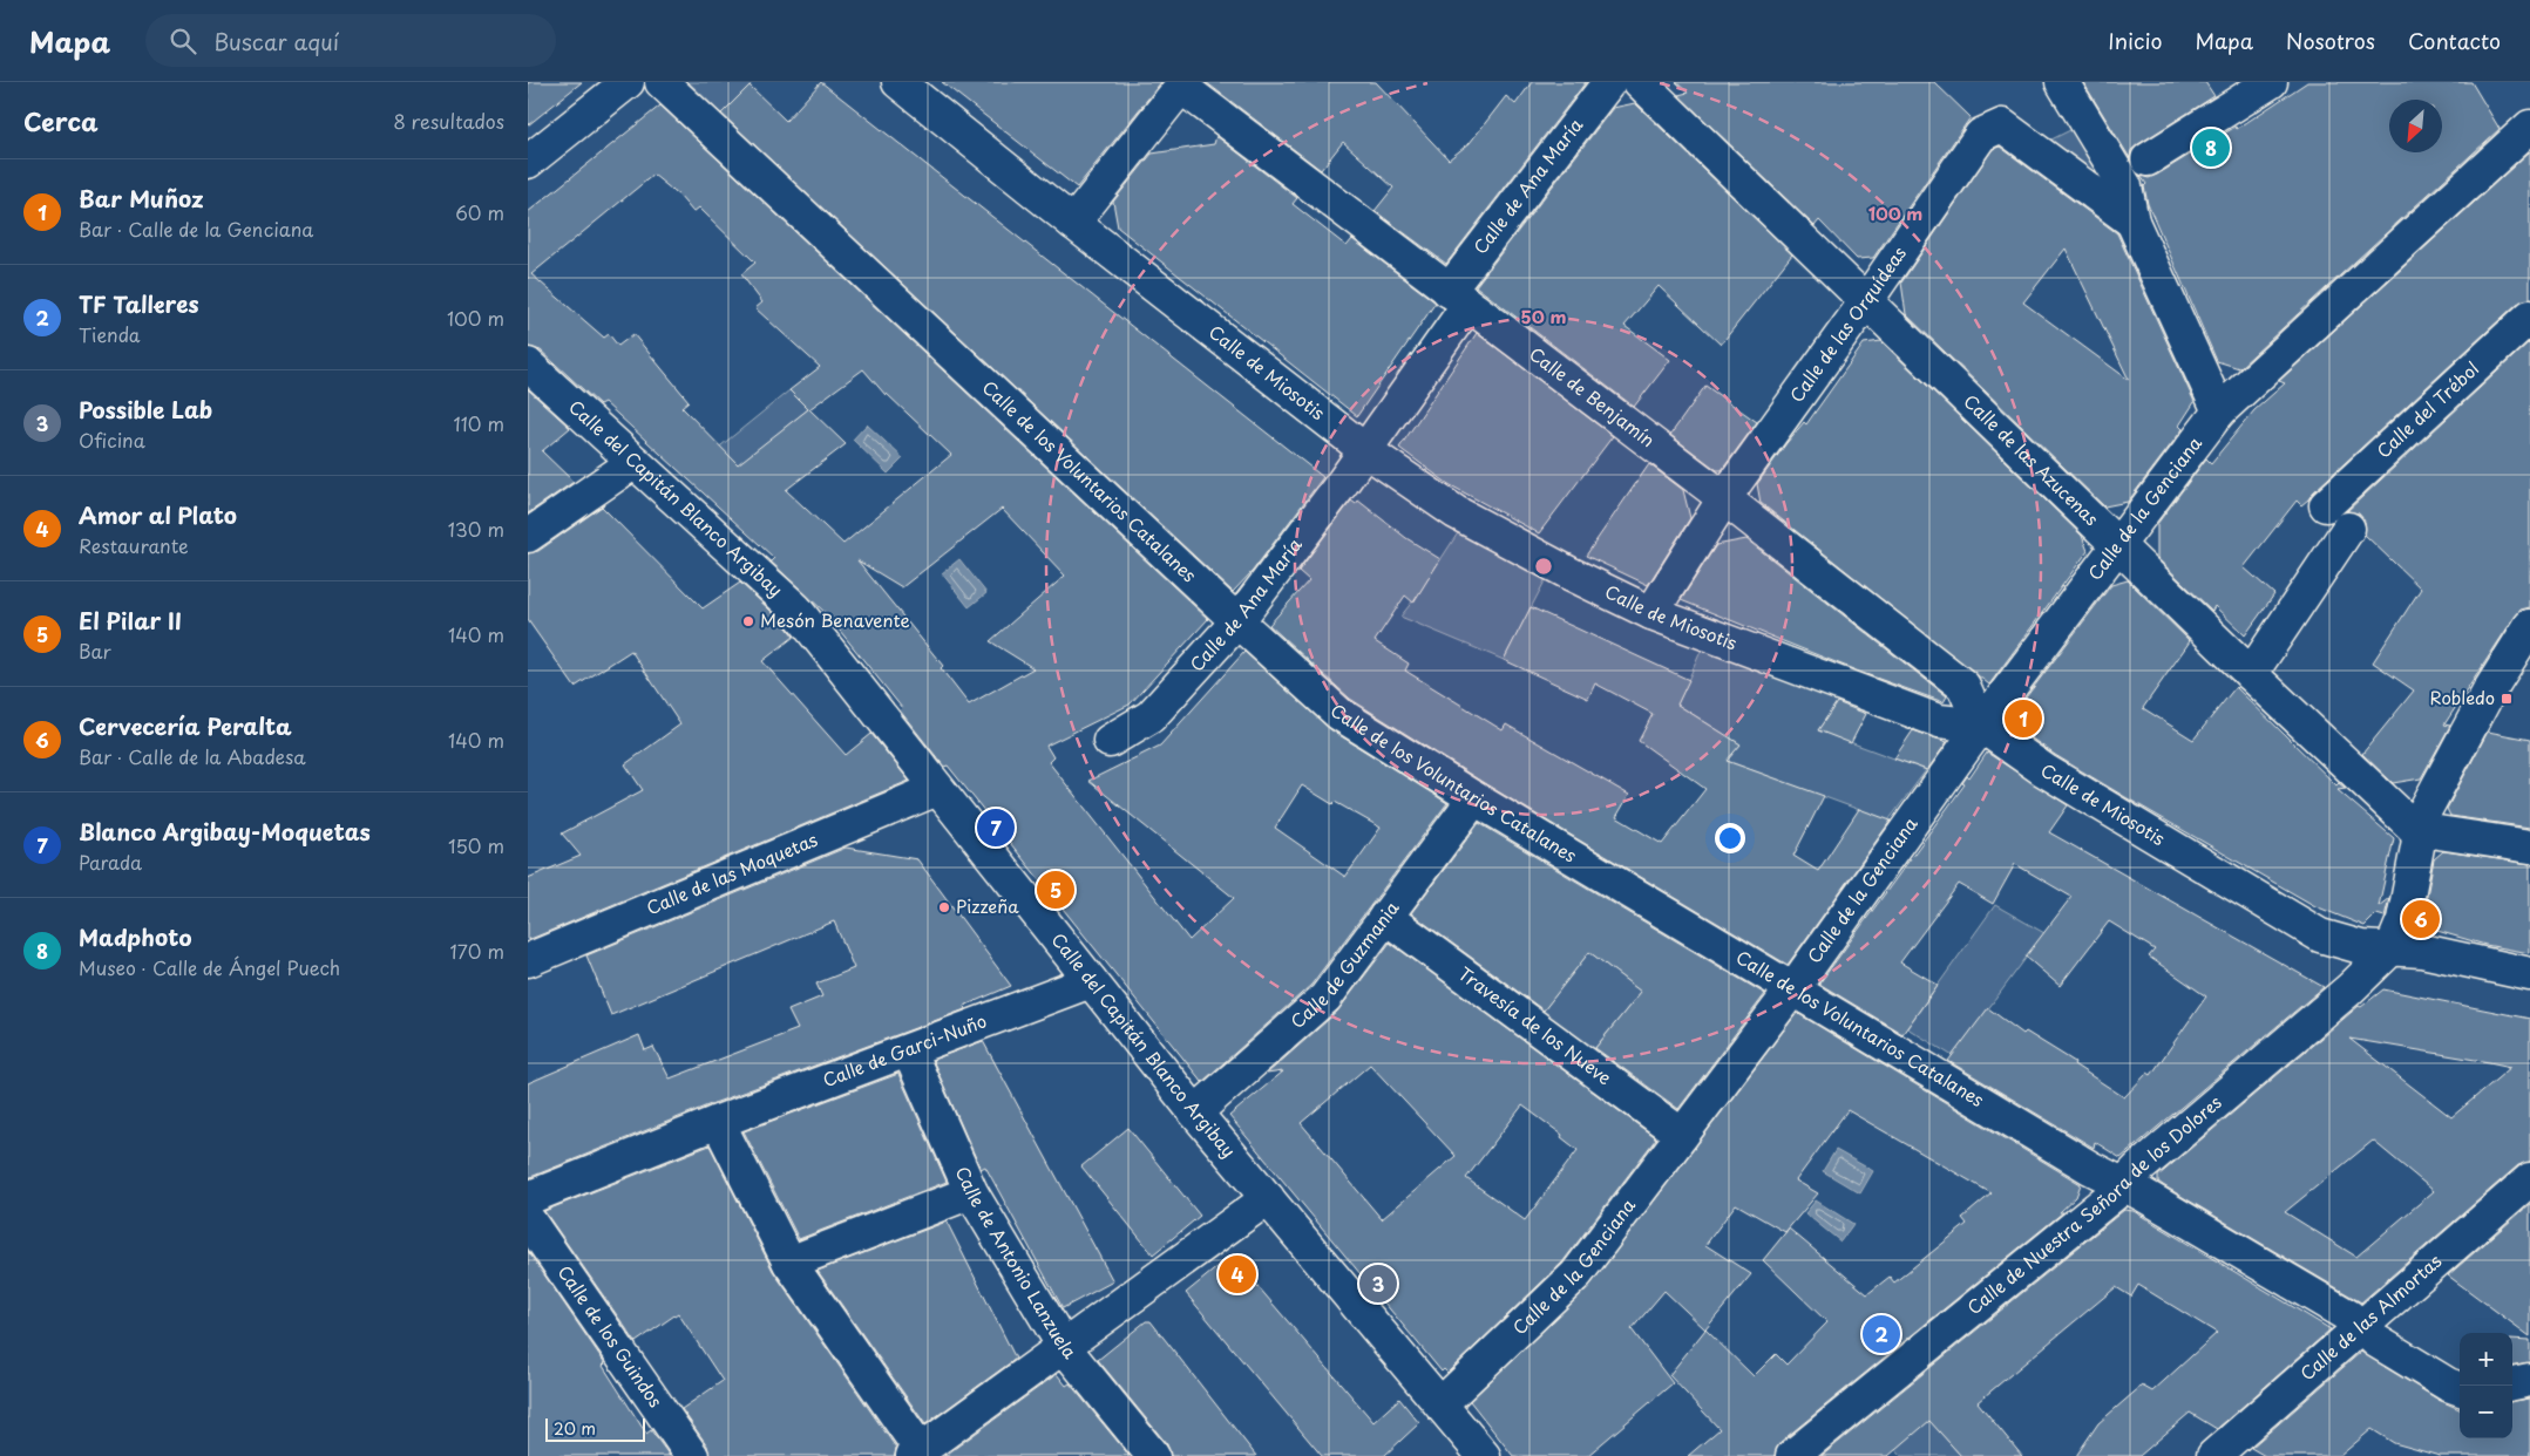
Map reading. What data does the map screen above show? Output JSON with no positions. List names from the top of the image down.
{
  "streets": {
    "street": [
      "Calle de Ana María",
      "Calle de las Orquídeas",
      "Calle de Miosotis",
      "Calle de Benjamín",
      "Calle del Trébol",
      "Calle de las Azucenas",
      "Calle de los Voluntarios Catalanes",
      "Calle del Capitán Blanco Argibay",
      "Calle de la Genciana",
      "Calle de las Moquetas",
      "Calle de Guzmania",
      "Travesía de los Nueve",
      "Calle de Garci-Nuño",
      "Calle de Nuestra Señora de los Dolores",
      "Calle de Antonio Lanzuela",
      "Calle de las Almortas",
      "Calle de los Guindos"
    ]
  },
  "crossings": [
    ["Calle de Ana María", "Calle de Miosotis"],
    ["Calle de Ana María", "Calle de Benjamín"],
    ["Calle de Ana María", "Calle de los Voluntarios Catalanes"],
    ["Calle de las Orquídeas", "Calle de Miosotis"],
    ["Calle de las Orquídeas", "Calle de Benjamín"],
    ["Calle de las Orquídeas", "Calle de las Azucenas"],
    ["Calle de Miosotis", "Calle de Benjamín"],
    ["Calle de Miosotis", "Calle de la Genciana"],
    ["Calle de Miosotis", "Calle de Nuestra Señora de los Dolores"],
    ["Calle de Benjamín", "Calle de la Genciana"],
    ["Calle de las Azucenas", "Calle de la Genciana"],
    ["Calle de los Voluntarios Catalanes", "Calle de la Genciana"],
    ["Calle de los Voluntarios Catalanes", "Calle de Guzmania"],
    ["Calle de los Voluntarios Catalanes", "Calle de Nuestra Señora de los Dolores"],
    ["Calle de los Voluntarios Catalanes", "Calle de las Almortas"],
    ["Calle del Capitán Blanco Argibay", "Calle de la Genciana"],
    ["Calle del Capitán Blanco Argibay", "Calle de las Moquetas"],
    ["Calle del Capitán Blanco Argibay", "Calle de Guzmania"],
    ["Calle del Capitán Blanco Argibay", "Calle de Garci-Nuño"],
    ["Calle de la Genciana", "Travesía de los Nueve"],
    ["Calle de Guzmania", "Travesía de los Nueve"],
    ["Calle de Garci-Nuño", "Calle de Antonio Lanzuela"]
  ],
  "places": {
    "other": ["Mesón Benavente", "Pizzeña"],
    "transit": ["Robledo"]
  },
  "scale_bar": "20 m",
  "north": "bottom left",
  "page": {
    "header": "Mapa",
    "search": "Buscar aquí",
    "nav": [
      "Inicio",
      "Mapa",
      "Nosotros",
      "Contacto"
    ],
    "heading": ["Cerca", "8 resultados"],
    "pins": [
      "8",
      "1",
      "7",
      "5",
      "6",
      "4",
      "3",
      "2"
    ],
    "list": [
      {
        "mark": "1",
        "name": "Bar Muñoz",
        "note": "Bar · Calle de la Genciana",
        "value": "60 m"
      },
      {
        "mark": "2",
        "name": "TF Talleres",
        "note": "Tienda",
        "value": "100 m"
      },
      {
        "mark": "3",
        "name": "Possible Lab",
        "note": "Oficina",
        "value": "110 m"
      },
      {
        "mark": "4",
        "name": "Amor al Plato",
        "note": "Restaurante",
        "value": "130 m"
      },
      {
        "mark": "5",
        "name": "El PiIar II",
        "note": "Bar",
        "value": "140 m"
      },
      {
        "mark": "6",
        "name": "Cervecería Peralta",
        "note": "Bar · Calle de la Abadesa",
        "value": "140 m"
      },
      {
        "mark": "7",
        "name": "Blanco Argibay-Moquetas",
        "note": "Parada",
        "value": "150 m"
      },
      {
        "mark": "8",
        "name": "Madphoto",
        "note": "Museo · Calle de Ángel Puech",
        "value": "170 m"
      }
    ],
    "map_buttons": ["+", "−"],
    "scale": "20 m"
  },
  "rings": ["100 m", "50 m"]
}
